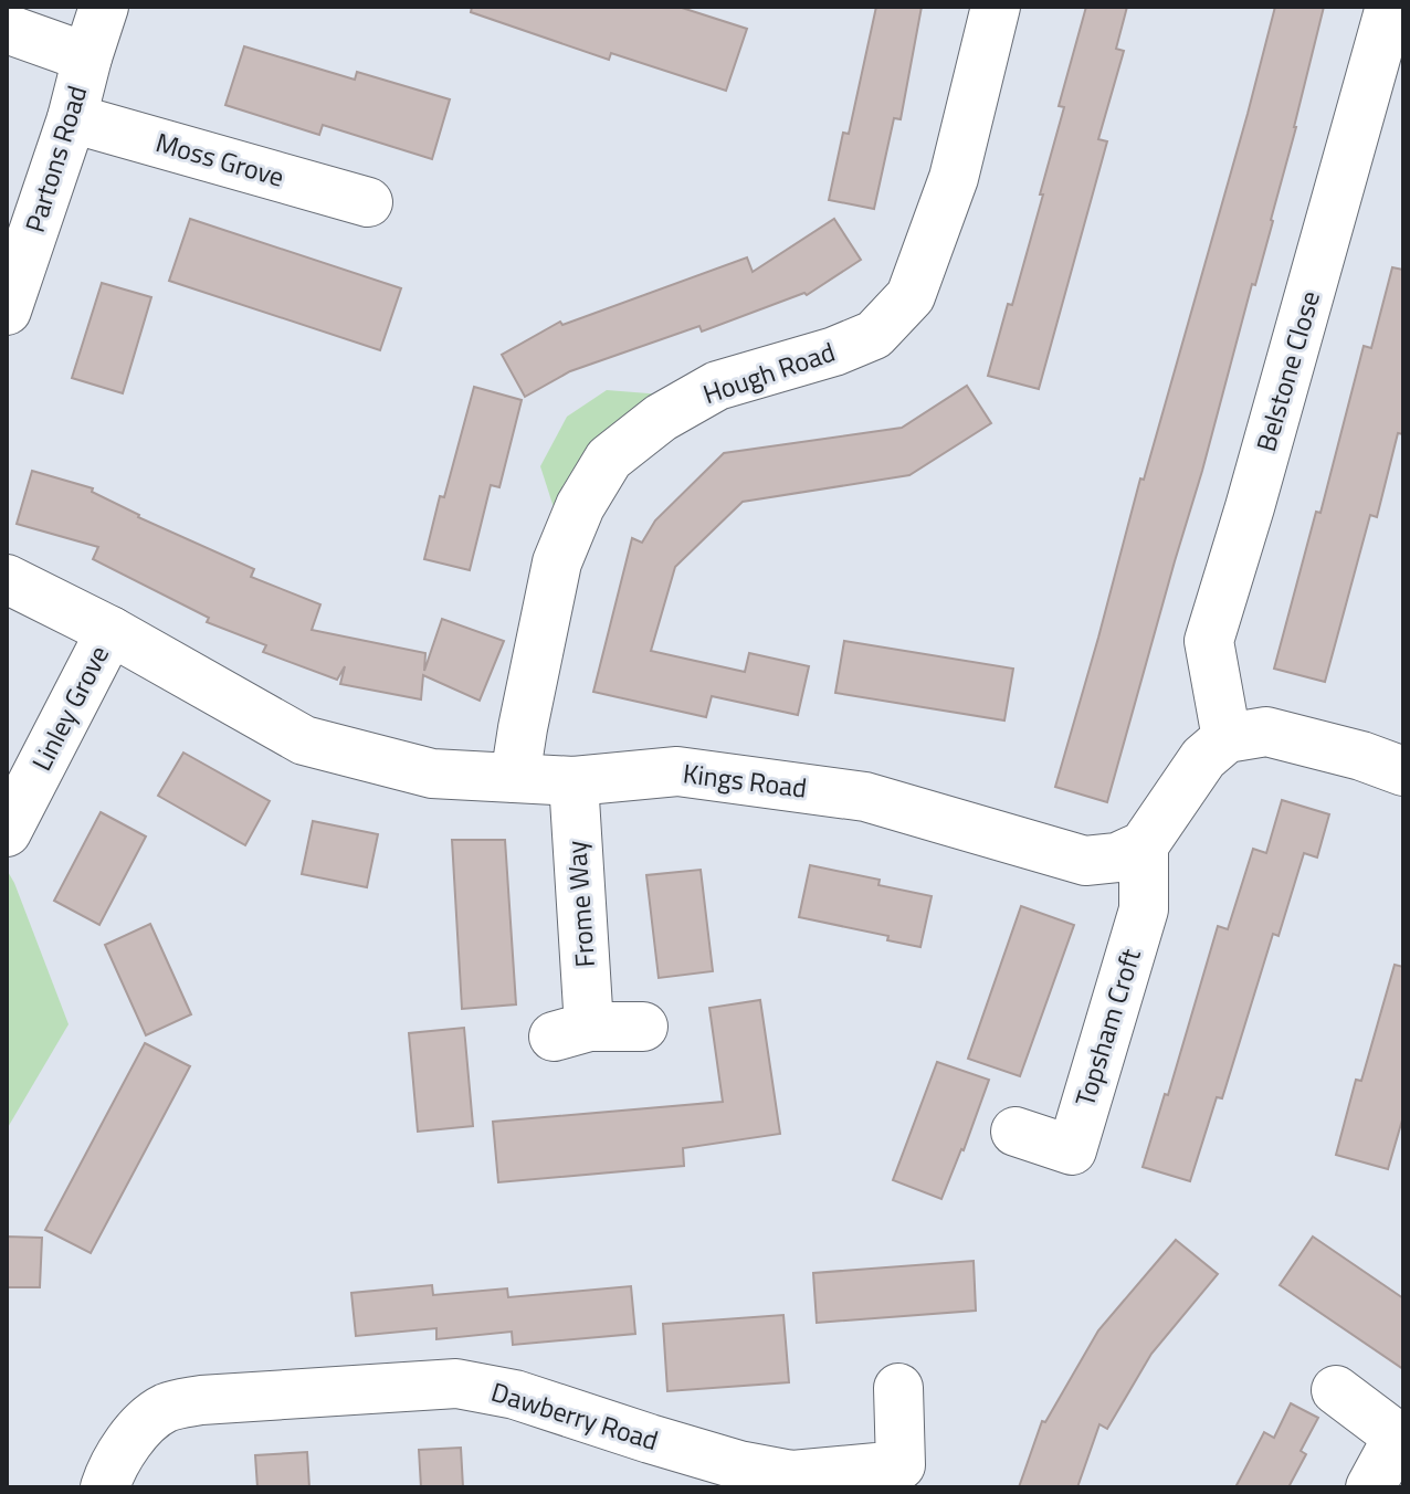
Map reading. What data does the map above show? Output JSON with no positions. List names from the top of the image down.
{
  "streets": {
    "street": [
      "Partons Road",
      "Moss Grove",
      "Belstone Close",
      "Hough Road",
      "Linley Grove",
      "Kings Road",
      "Frome Way",
      "Topsham Croft",
      "Dawberry Road"
    ]
  },
  "crossings": [
    ["Partons Road", "Moss Grove"],
    ["Hough Road", "Kings Road"],
    ["Linley Grove", "Kings Road"],
    ["Kings Road", "Frome Way"],
    ["Kings Road", "Topsham Croft"]
  ]
}
